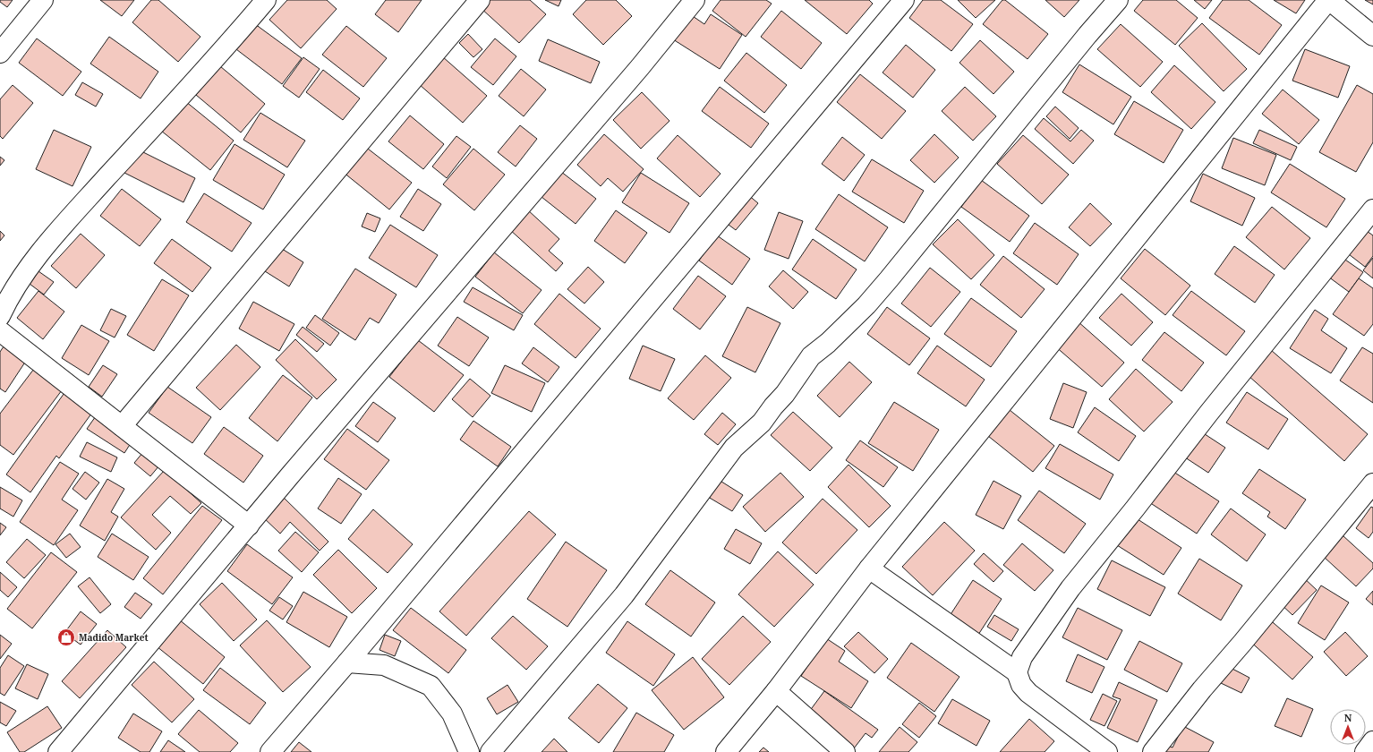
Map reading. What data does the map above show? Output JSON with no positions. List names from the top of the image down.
{
  "places": {
    "shop": ["Madido Market"]
  },
  "north": "top"
}
